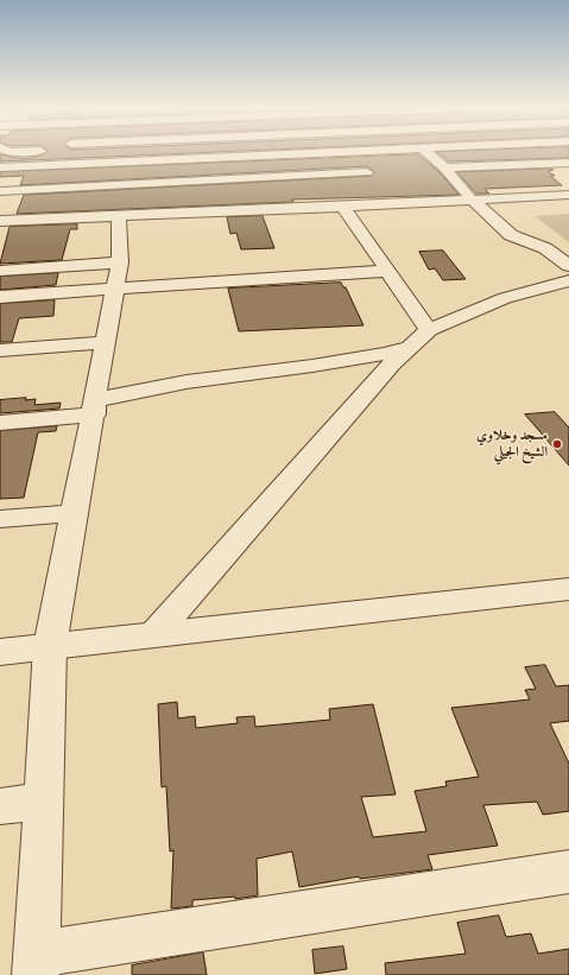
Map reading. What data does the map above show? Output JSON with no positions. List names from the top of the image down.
{
  "places": ["مسجد وخلاوي الشيخ الجيلي"]
}
